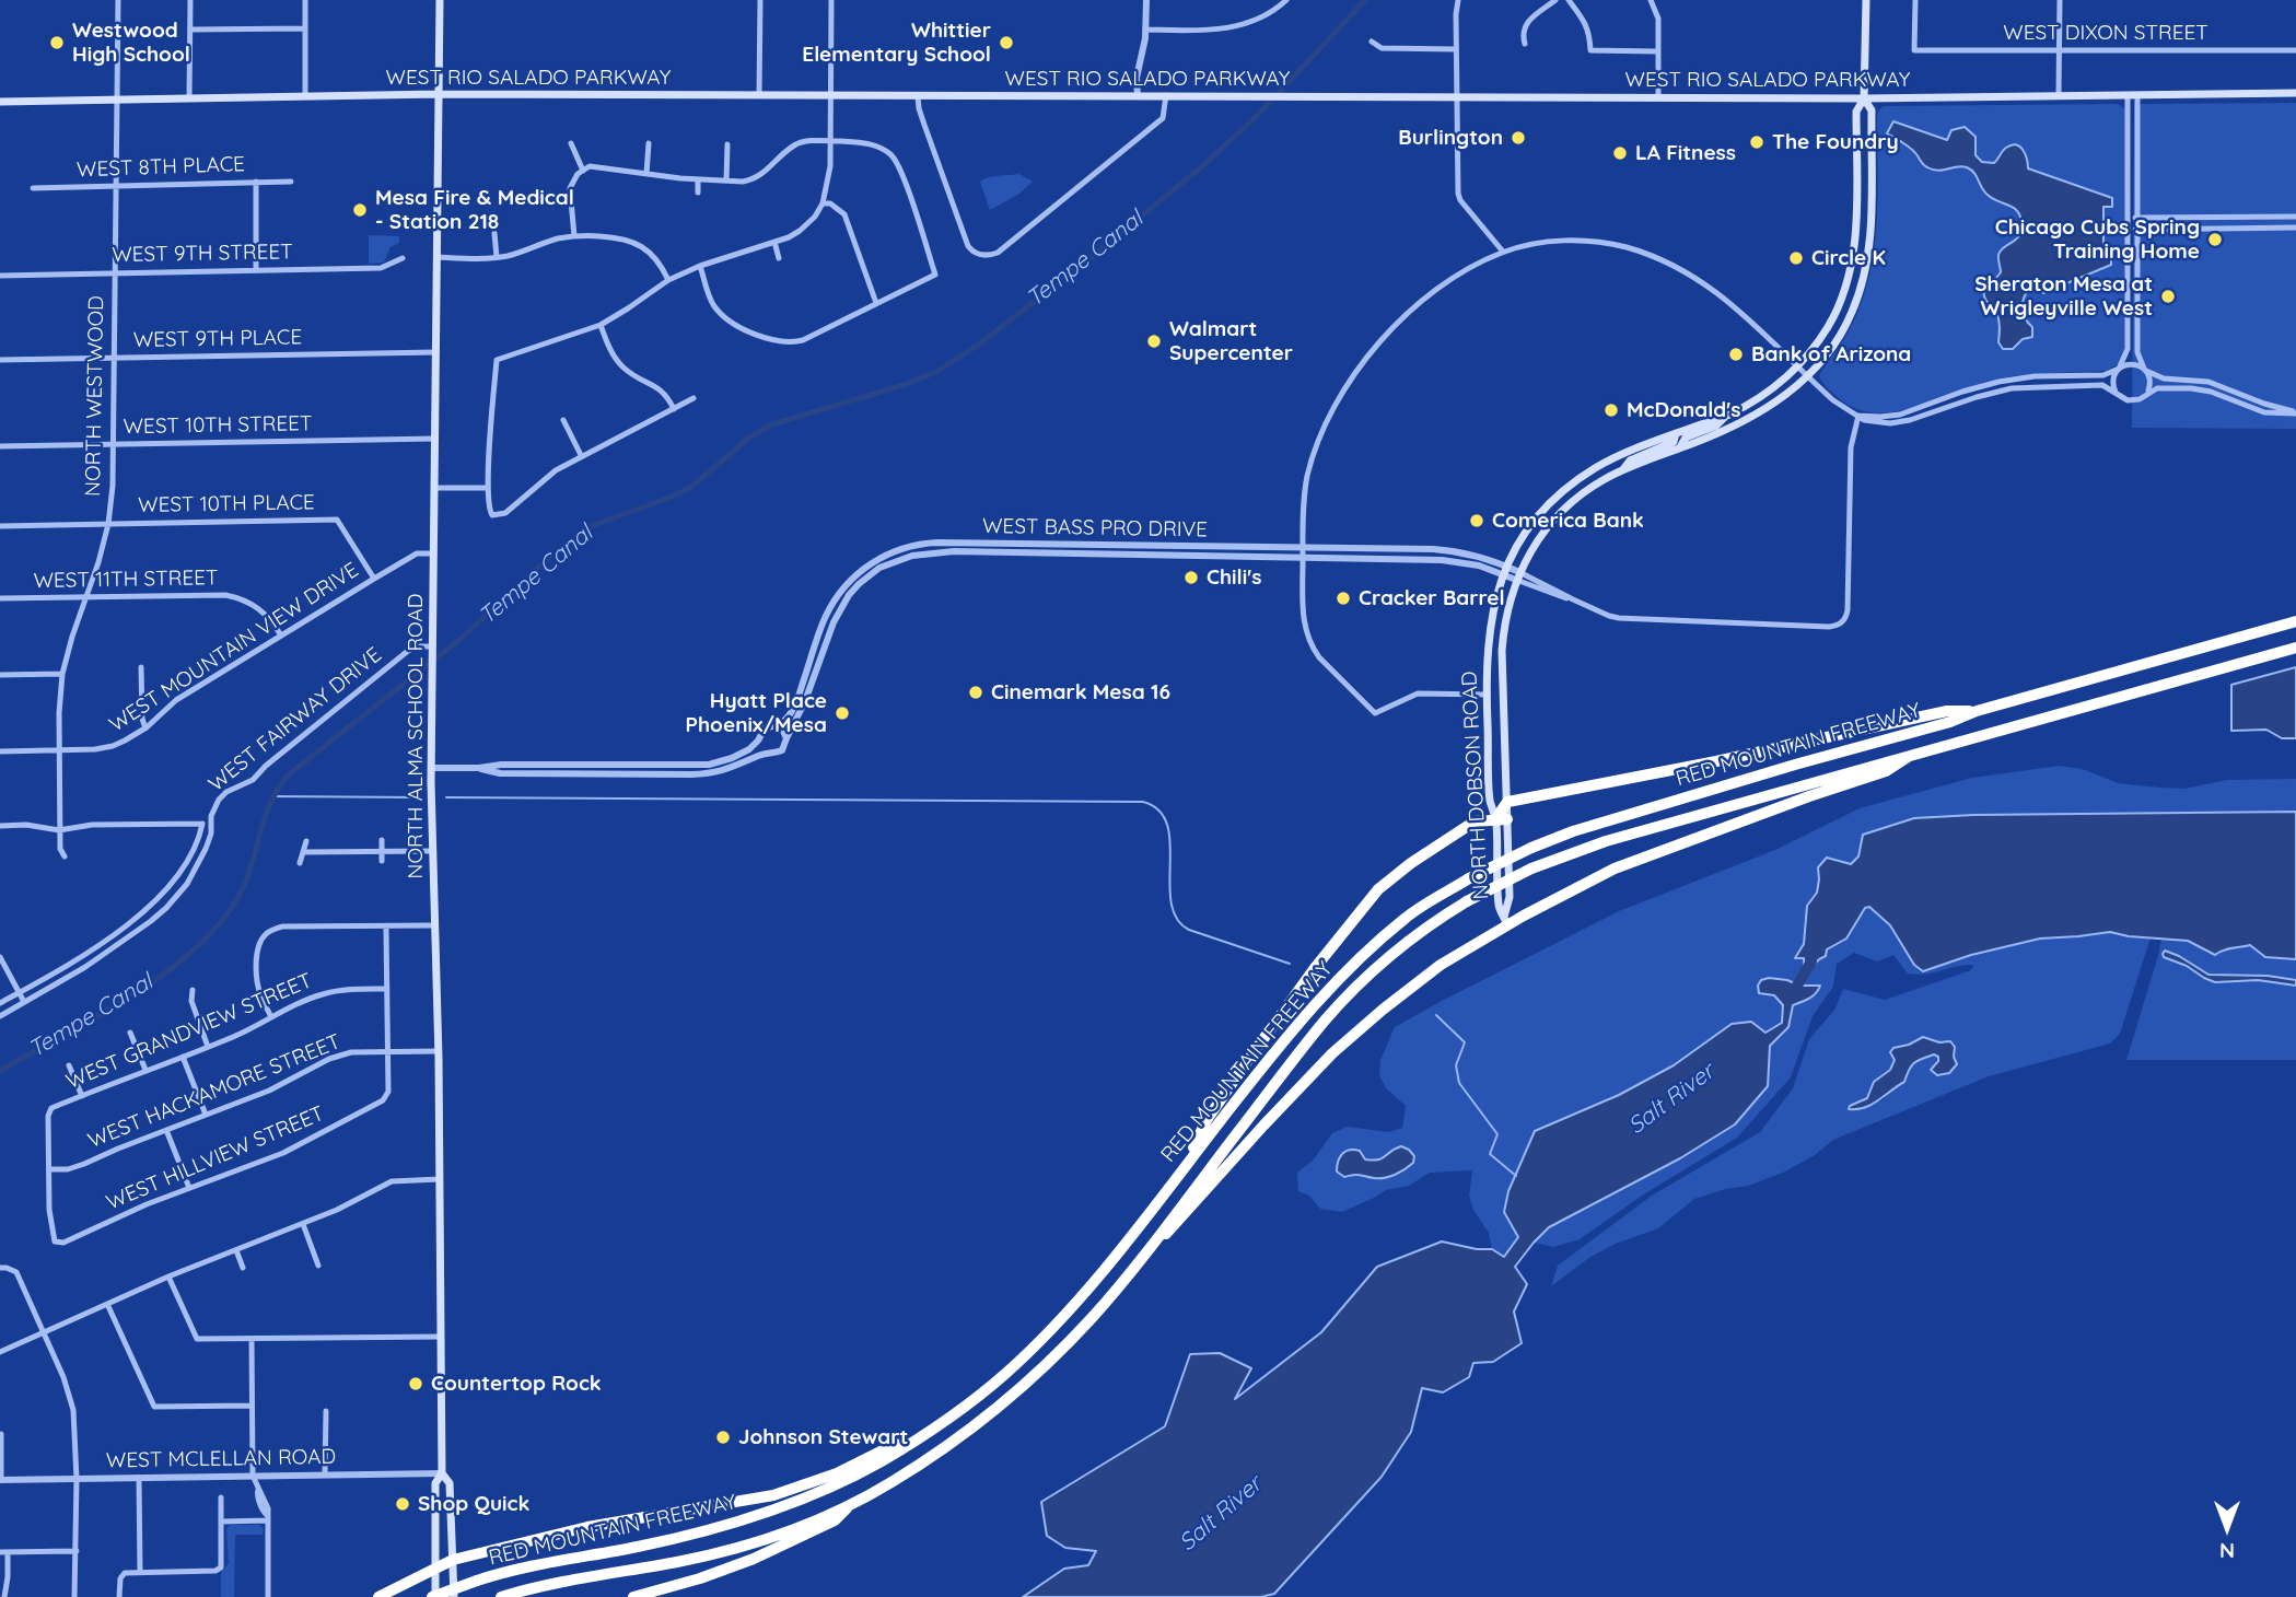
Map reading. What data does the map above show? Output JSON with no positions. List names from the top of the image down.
{
  "streets": {
    "highway": ["RED MOUNTAIN FREEWAY"],
    "main road": ["WEST RIO SALADO PARKWAY", "NORTH ALMA SCHOOL ROAD", "NORTH DOBSON ROAD"],
    "street": [
      "WEST DIXON STREET",
      "WEST 8TH PLACE",
      "WEST 9TH STREET",
      "WEST 9TH PLACE",
      "NORTH WESTWOOD",
      "WEST 10TH STREET",
      "WEST 10TH PLACE",
      "WEST BASS PRO DRIVE",
      "WEST 11TH STREET",
      "WEST MOUNTAIN VIEW DRIVE",
      "WEST FAIRWAY DRIVE",
      "WEST GRANDVIEW STREET",
      "WEST HACKAMORE STREET",
      "WEST HILLVIEW STREET",
      "WEST MCLELLAN ROAD"
    ]
  },
  "crossings": [
    ["WEST RIO SALADO PARKWAY", "NORTH WESTWOOD"],
    ["WEST RIO SALADO PARKWAY", "NORTH ALMA SCHOOL ROAD"],
    ["WEST RIO SALADO PARKWAY", "NORTH DOBSON ROAD"],
    ["WEST 8TH PLACE", "NORTH WESTWOOD"],
    ["WEST 9TH STREET", "NORTH WESTWOOD"],
    ["WEST 9TH PLACE", "NORTH WESTWOOD"],
    ["WEST 9TH PLACE", "NORTH ALMA SCHOOL ROAD"],
    ["NORTH WESTWOOD", "WEST 10TH STREET"],
    ["NORTH WESTWOOD", "WEST 10TH PLACE"],
    ["NORTH WESTWOOD", "WEST 11TH STREET"],
    ["NORTH WESTWOOD", "WEST MOUNTAIN VIEW DRIVE"],
    ["WEST 10TH STREET", "NORTH ALMA SCHOOL ROAD"],
    ["WEST 10TH PLACE", "WEST MOUNTAIN VIEW DRIVE"],
    ["WEST BASS PRO DRIVE", "NORTH ALMA SCHOOL ROAD"],
    ["WEST BASS PRO DRIVE", "NORTH DOBSON ROAD"],
    ["WEST 11TH STREET", "WEST MOUNTAIN VIEW DRIVE"],
    ["WEST MOUNTAIN VIEW DRIVE", "NORTH ALMA SCHOOL ROAD"],
    ["WEST FAIRWAY DRIVE", "NORTH ALMA SCHOOL ROAD"],
    ["NORTH ALMA SCHOOL ROAD", "RED MOUNTAIN FREEWAY"],
    ["NORTH ALMA SCHOOL ROAD", "WEST HACKAMORE STREET"],
    ["NORTH ALMA SCHOOL ROAD", "WEST MCLELLAN ROAD"],
    ["WEST GRANDVIEW STREET", "WEST HACKAMORE STREET"],
    ["WEST GRANDVIEW STREET", "WEST HILLVIEW STREET"],
    ["WEST HACKAMORE STREET", "WEST HILLVIEW STREET"]
  ],
  "water": ["Tempe Canal", "Salt River"],
  "places": [
    "Westwood High School",
    "Whittier Elementary School",
    "Burlington",
    "The Foundry",
    "LA Fitness",
    "Mesa Fire & Medical - Station 218",
    "Chicago Cubs Spring Training Home",
    "Circle K",
    "Sheraton Mesa at Wrigleyville West",
    "Walmart Supercenter",
    "Bank of Arizona",
    "McDonald's",
    "Comerica Bank",
    "Chili's",
    "Cracker Barrel",
    "Cinemark Mesa 16",
    "Hyatt Place Phoenix/Mesa",
    "Countertop Rock",
    "Johnson Stewart",
    "Shop Quick"
  ],
  "north": "bottom"
}
